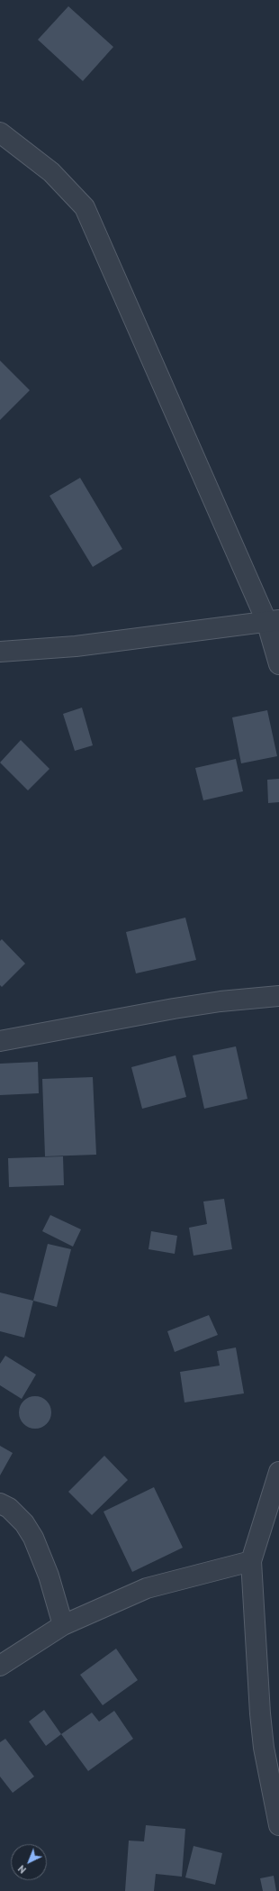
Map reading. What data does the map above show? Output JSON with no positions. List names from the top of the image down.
{
  "north": "bottom left"
}
